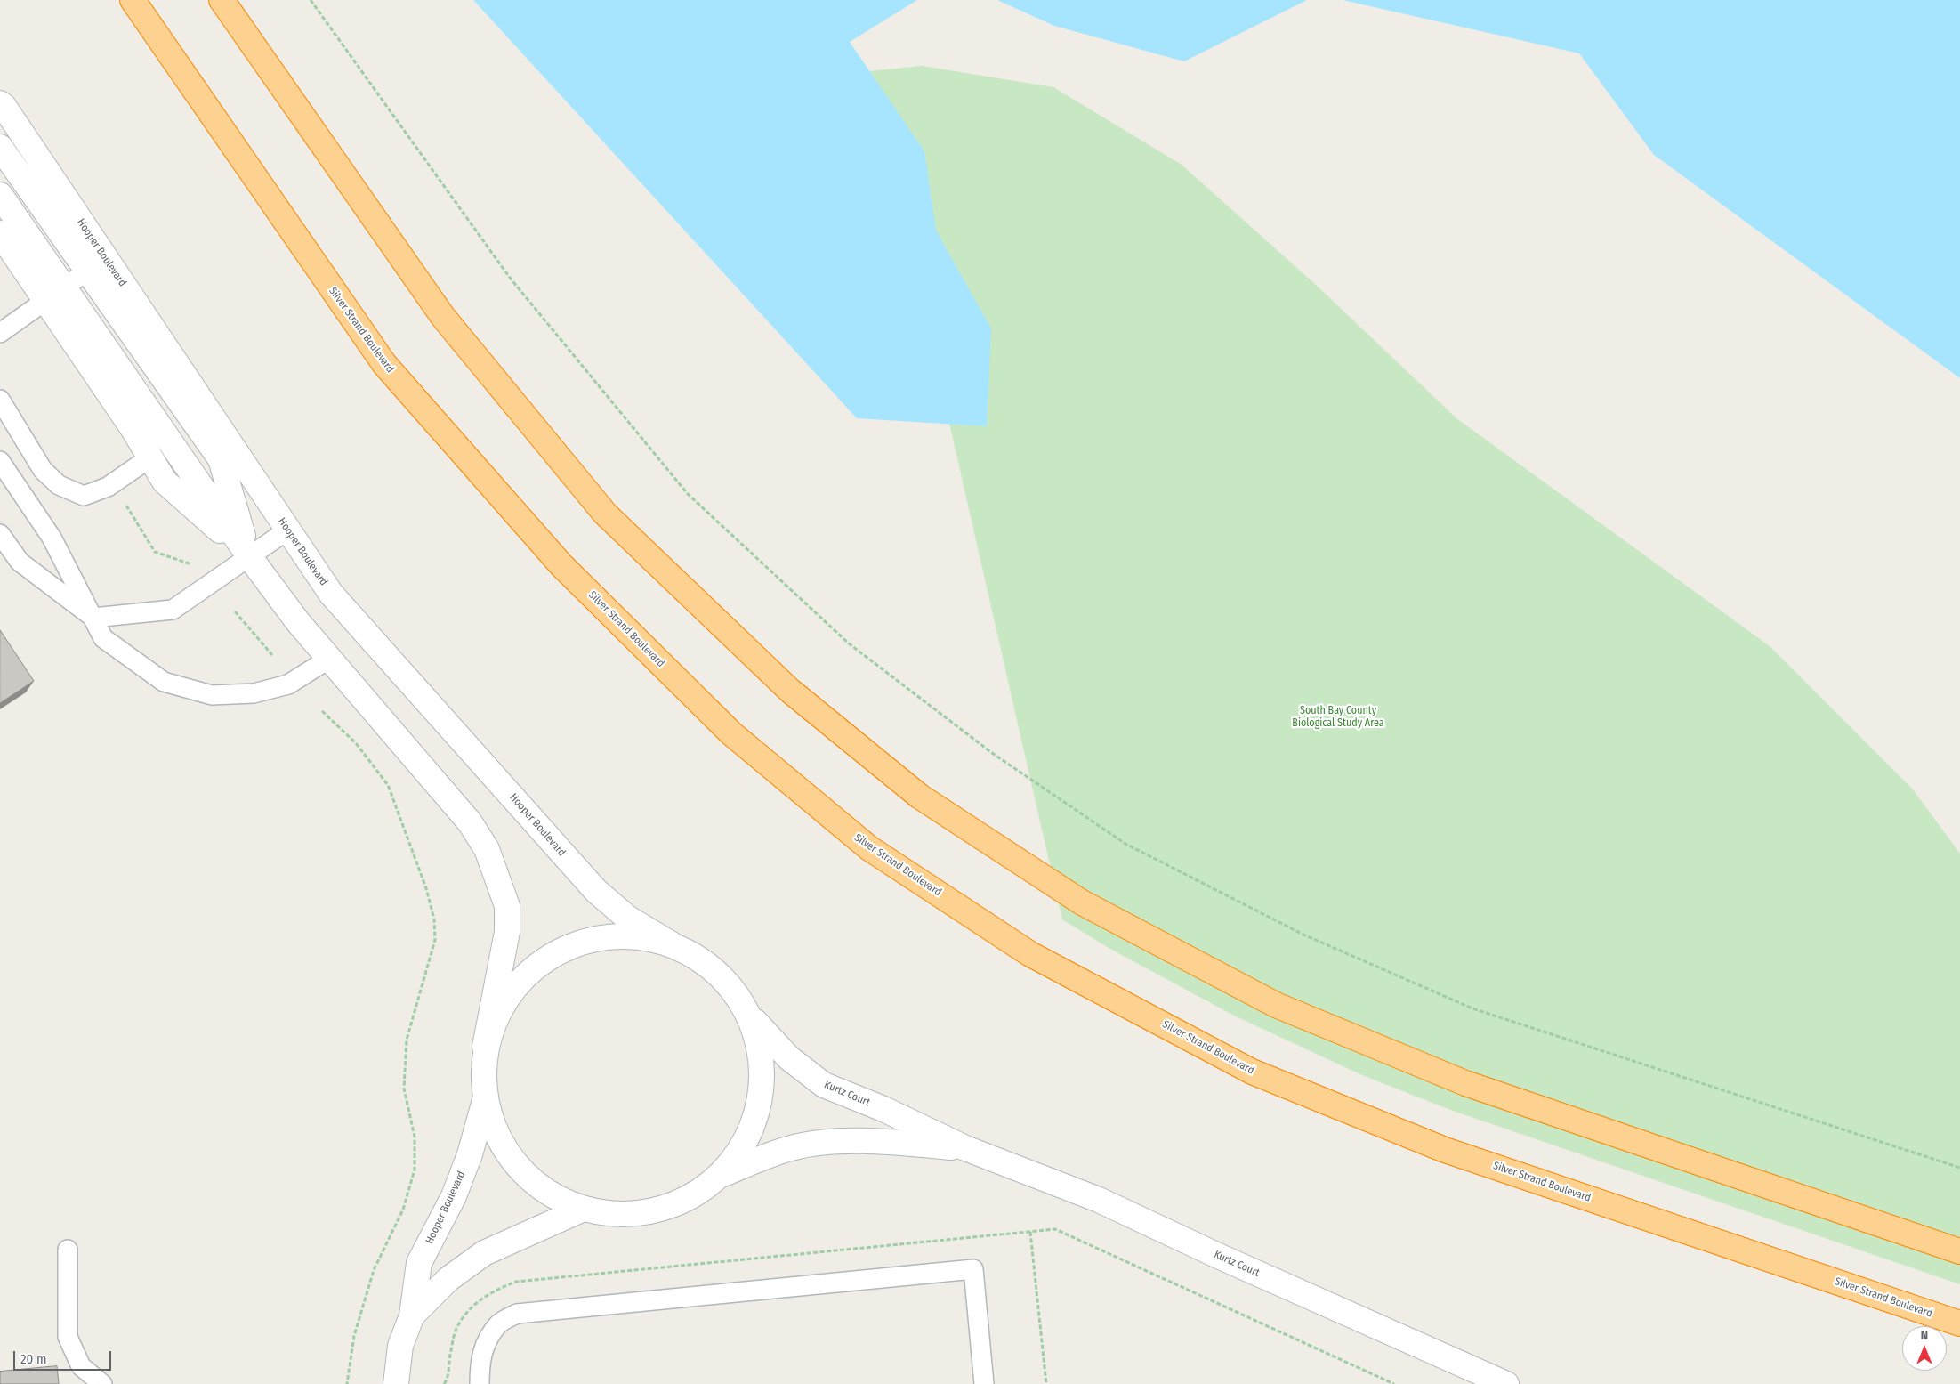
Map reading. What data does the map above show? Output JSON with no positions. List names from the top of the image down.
{
  "streets": {
    "highway": ["Silver Strand Boulevard"],
    "street": ["Hooper Boulevard", "Kurtz Court"]
  },
  "parks": ["South Bay County Biological Study Area"],
  "scale_bar": "20 m",
  "north": "top"
}
